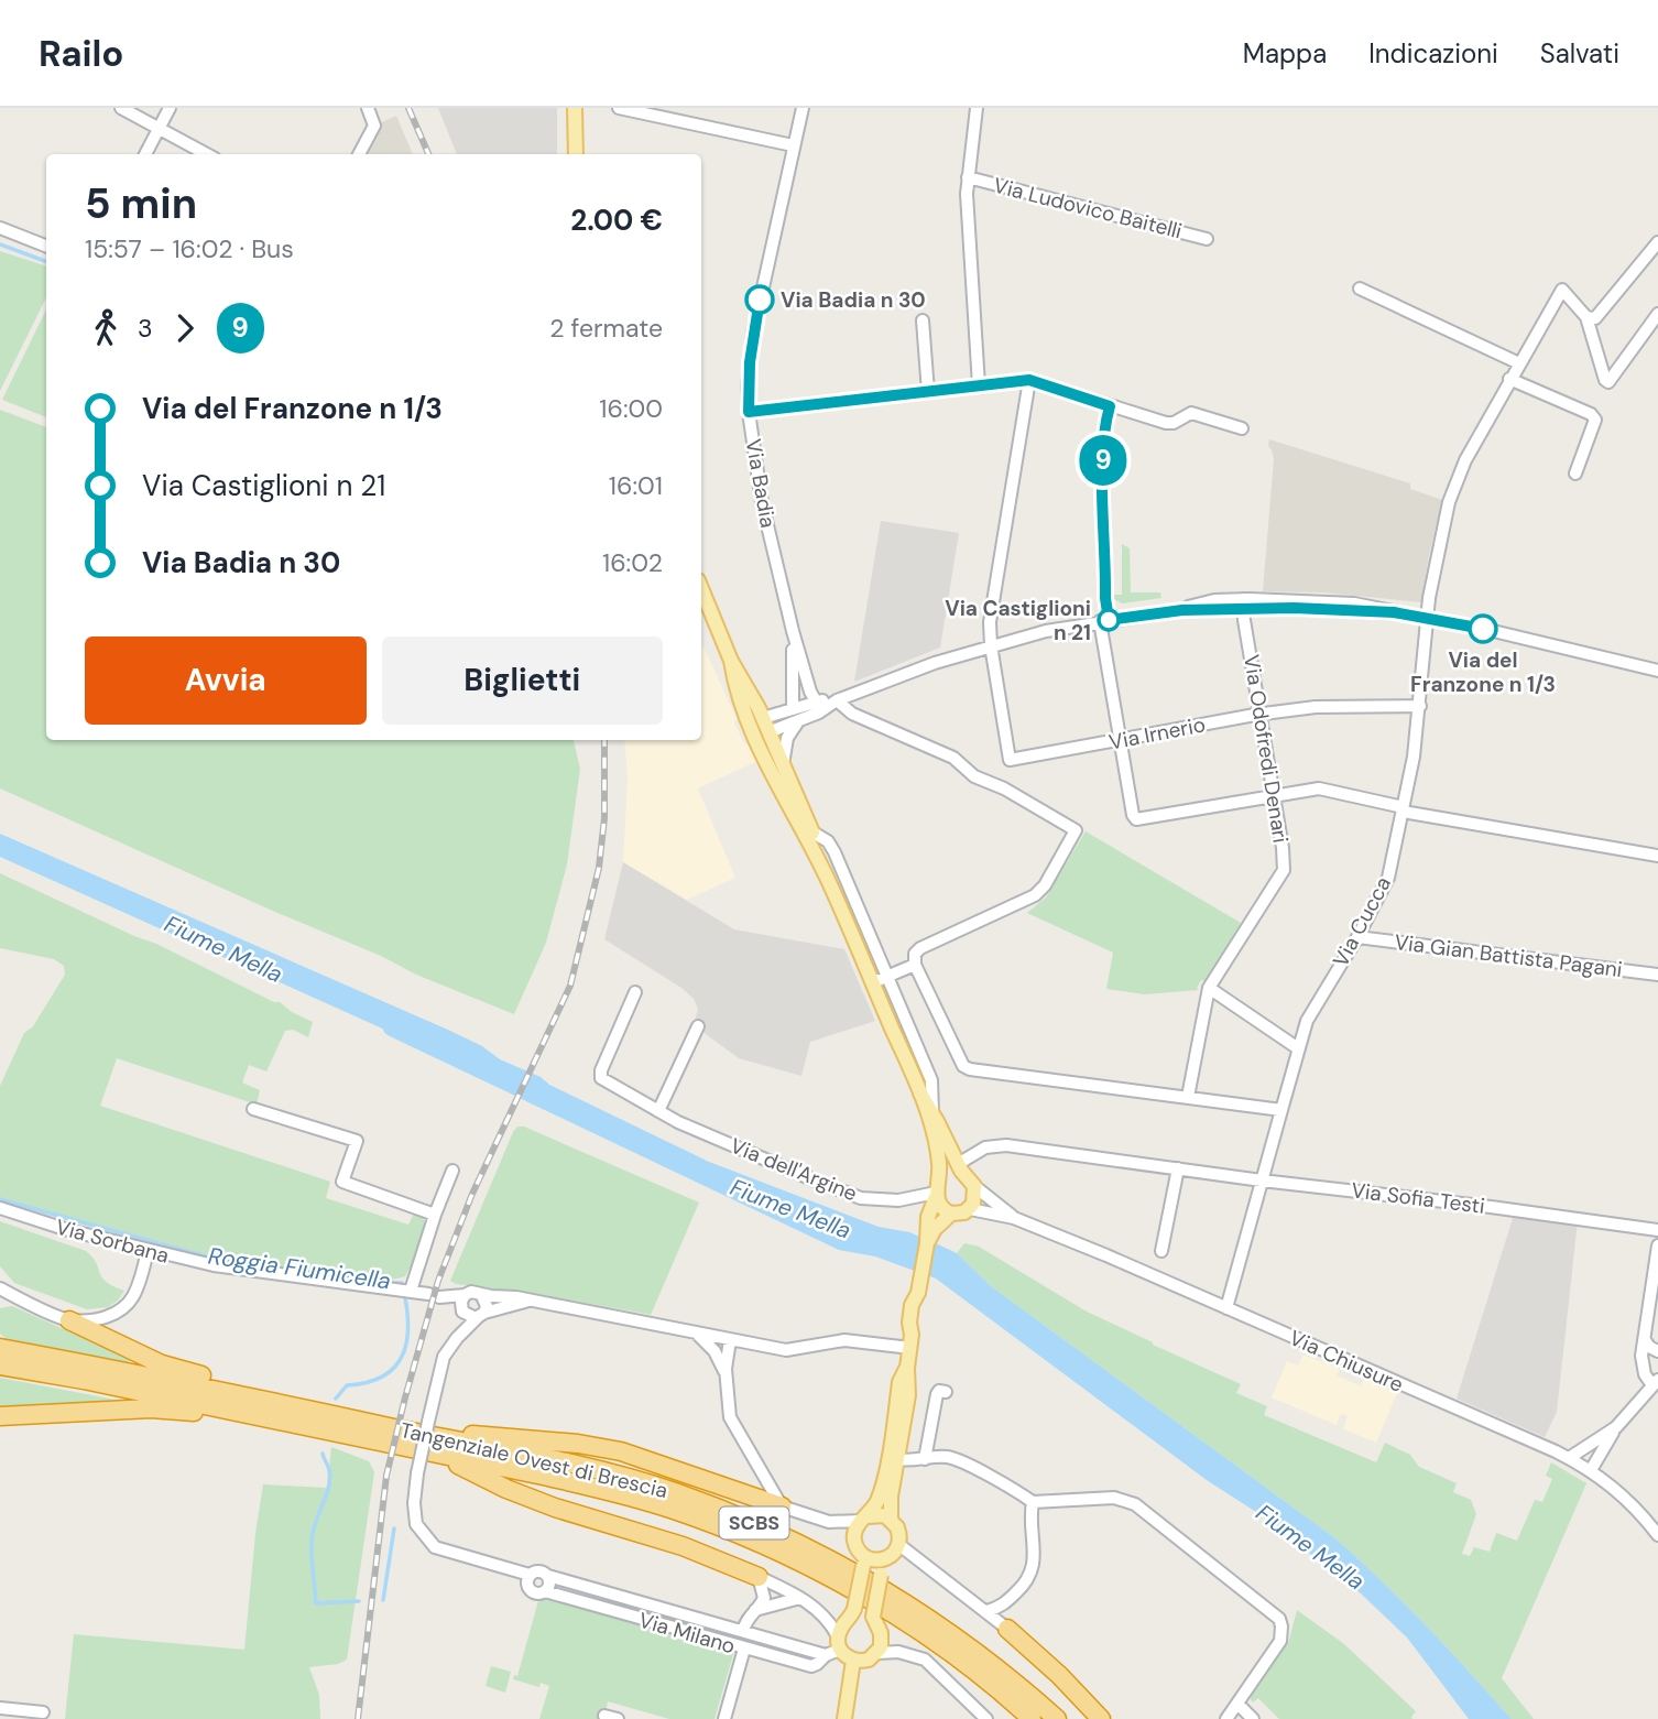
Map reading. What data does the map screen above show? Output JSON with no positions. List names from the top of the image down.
{
  "streets": {
    "highway": ["Tangenziale Ovest di Brescia", "SCBS"],
    "street": [
      "Via Ludovico Baitelli",
      "Via Badia",
      "Via Irnerio",
      "Via Odofredi Denari",
      "Via Cucca",
      "Via Gian Battista Pagani",
      "Via dell'Argine",
      "Via Sofia Testi",
      "Via Sorbana",
      "Via Chiusure",
      "Via Milano"
    ]
  },
  "crossings": [
    ["Via Irnerio", "Via Odofredi Denari"],
    ["Via Irnerio", "Via Cucca"],
    ["Via Cucca", "Via Gian Battista Pagani"],
    ["Via Cucca", "Via Sofia Testi"],
    ["Via Cucca", "Via Chiusure"],
    ["Via dell'Argine", "Via Sofia Testi"],
    ["Via dell'Argine", "Via Chiusure"],
    ["Via Sofia Testi", "Via Chiusure"]
  ],
  "water": ["Fiume Mella", "Roggia Fiumicella"],
  "places": ["Via Badia n 30", "Via Castiglioni n 21", "Via del Franzone n 1/3"],
  "lines": ["bus line 9"],
  "page": {
    "header": "Railo",
    "nav": ["Mappa", "Indicazioni", "Salvati"],
    "on_map": "9",
    "heading": ["5 min", "15:57 – 16:02 · Bus", "2.00 €"],
    "legs": ["3", "9", "2 fermate"],
    "list": [
      {
        "name": "Via del Franzone n 1/3",
        "value": "16:00"
      },
      {
        "name": "Via Castiglioni n 21",
        "value": "16:01"
      },
      {
        "name": "Via Badia n 30",
        "value": "16:02"
      }
    ],
    "buttons": ["Avvia", "Biglietti"]
  }
}
